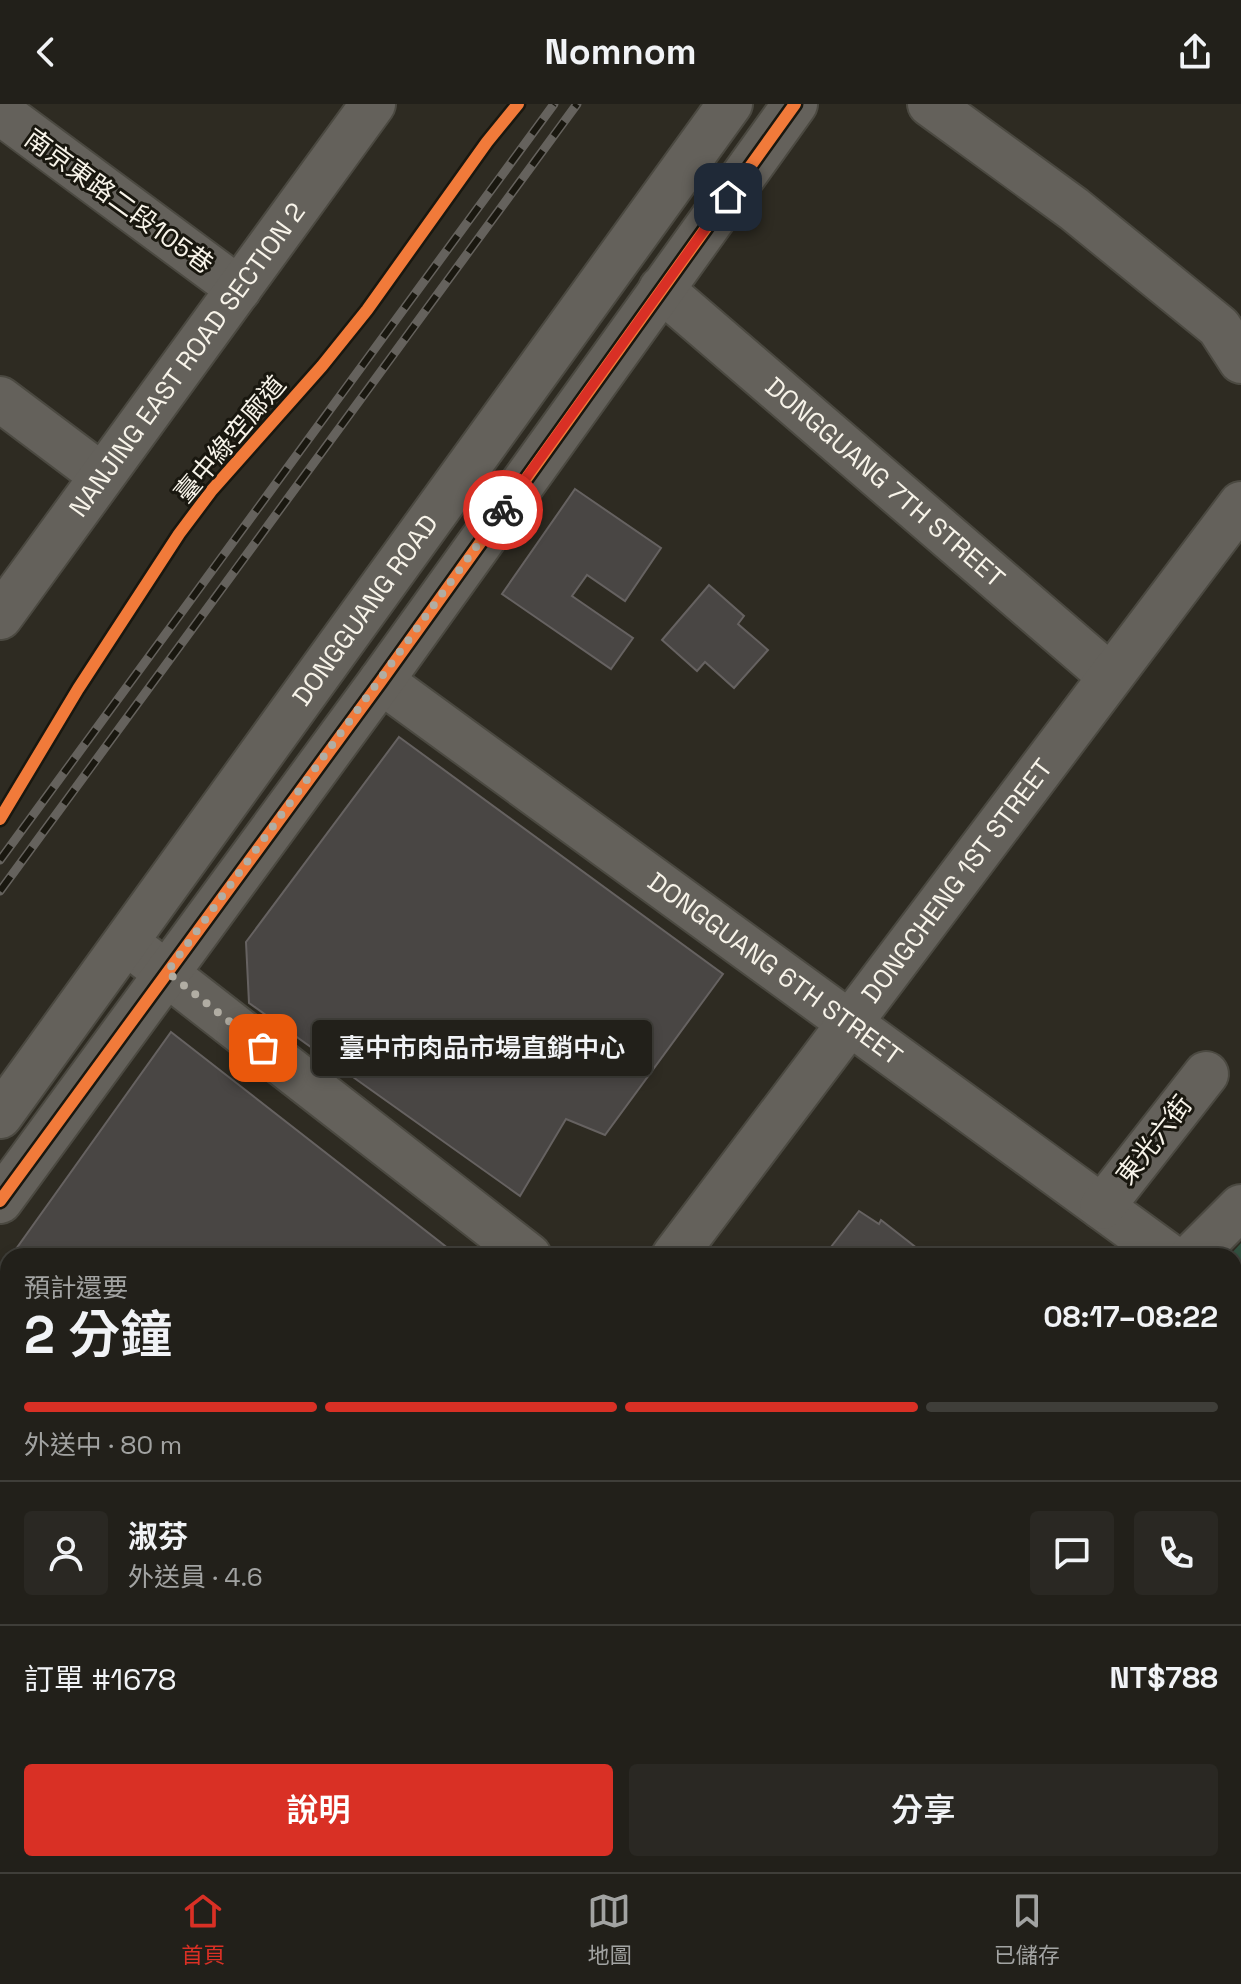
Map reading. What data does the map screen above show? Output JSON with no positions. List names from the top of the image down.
{
  "streets": {
    "street": [
      "南京東路二段105巷",
      "NANJING EAST ROAD SECTION 2",
      "DONGGUANG 7TH STREET",
      "DONGGUANG ROAD",
      "DONGCHENG 1ST STREET",
      "DONGGUANG 6TH STREET",
      "東光六街"
    ],
    "cycle path": ["臺中綠空廊道"]
  },
  "crossings": [
    ["南京東路二段105巷", "NANJING EAST ROAD SECTION 2"],
    ["DONGGUANG 7TH STREET", "DONGGUANG ROAD"],
    ["DONGGUANG 7TH STREET", "DONGCHENG 1ST STREET"],
    ["DONGGUANG ROAD", "DONGGUANG 6TH STREET"],
    ["DONGCHENG 1ST STREET", "DONGGUANG 6TH STREET"],
    ["DONGGUANG 6TH STREET", "東光六街"]
  ],
  "places": ["臺中市肉品市場直銷中心"],
  "page": {
    "header": "Nomnom",
    "bubble": "臺中市肉品市場直銷中心",
    "heading": ["2 分鐘", "預計還要", "08:17–08:22"],
    "panel": [
      "淑芬",
      "外送員 · 4.6",
      "訂單 #1678",
      "NT$788"
    ],
    "bar": "外送中 · 80 m",
    "buttons": ["說明", "分享"],
    "tabs": ["首頁", "地圖", "已儲存"]
  }
}
